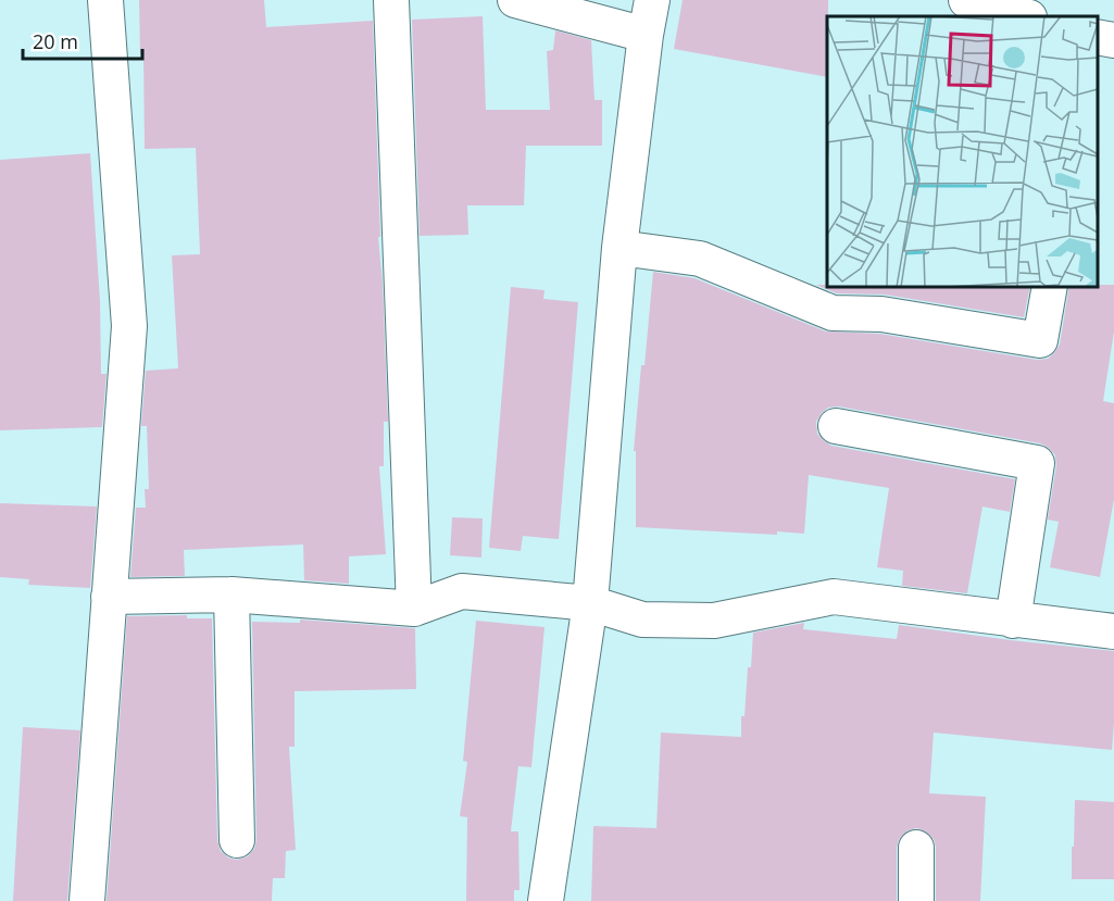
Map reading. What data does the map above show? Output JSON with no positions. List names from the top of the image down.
{
  "scale_bar": "20 m"
}
